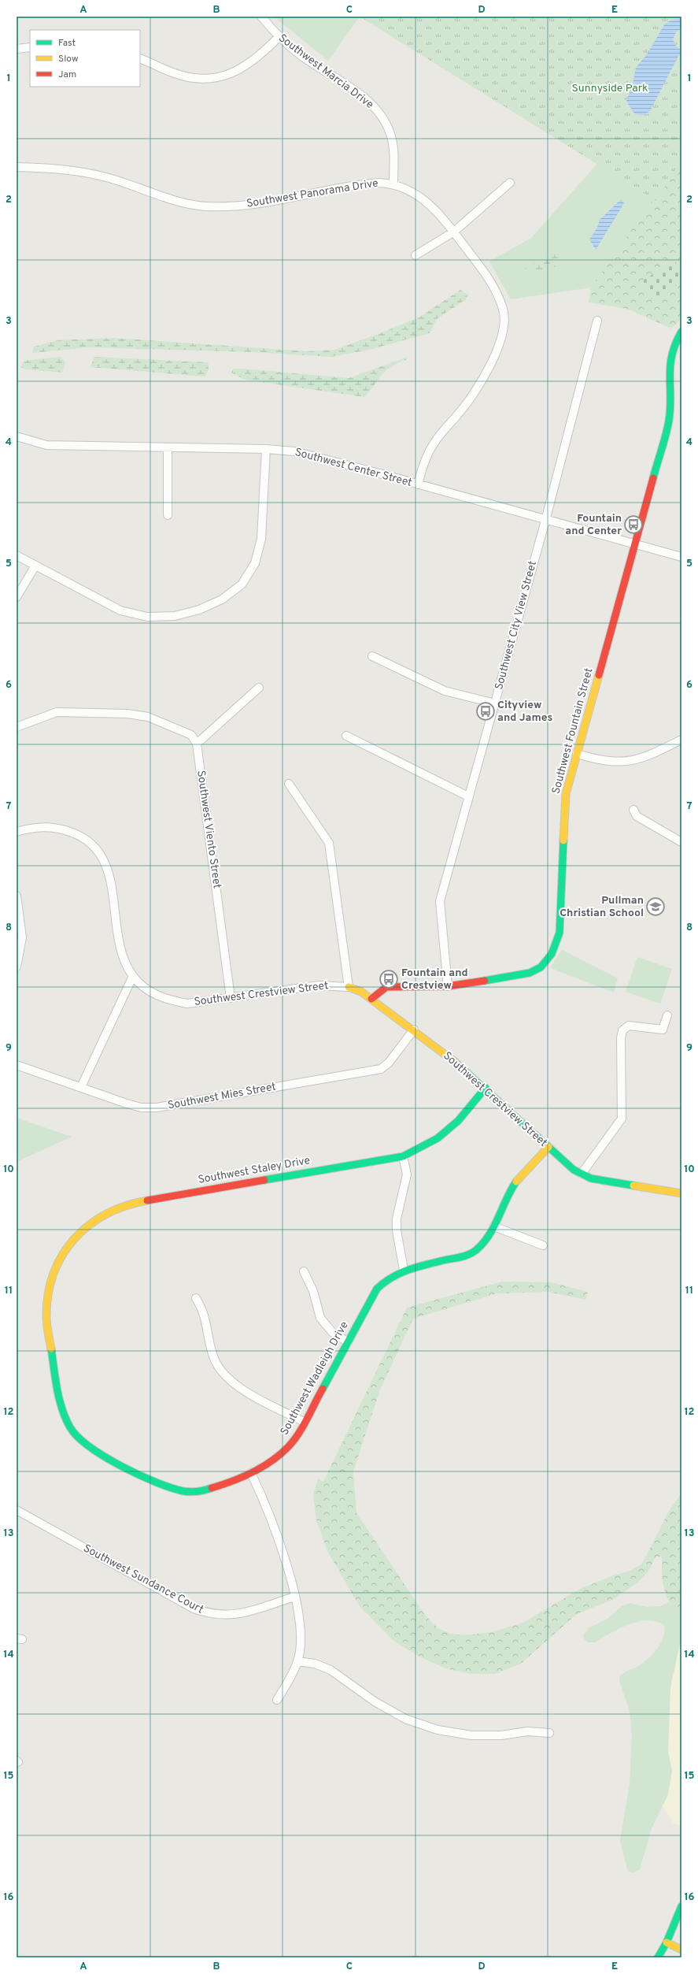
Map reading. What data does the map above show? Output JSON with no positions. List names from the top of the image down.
{
  "streets": {
    "street": [
      "Southwest Marcia Drive",
      "Southwest Panorama Drive",
      "Southwest Center Street",
      "Southwest City View Street",
      "Southwest Fountain Street",
      "Southwest Viento Street",
      "Southwest Crestview Street",
      "Southwest Mies Street",
      "Southwest Staley Drive",
      "Southwest Wadleigh Drive",
      "Southwest Sundance Court"
    ]
  },
  "crossings": [
    ["Southwest Marcia Drive", "Southwest Panorama Drive"],
    ["Southwest Panorama Drive", "Southwest Center Street"],
    ["Southwest Center Street", "Southwest City View Street"],
    ["Southwest Center Street", "Southwest Fountain Street"],
    ["Southwest City View Street", "Southwest Fountain Street"],
    ["Southwest Fountain Street", "Southwest Crestview Street"],
    ["Southwest Viento Street", "Southwest Crestview Street"],
    ["Southwest Crestview Street", "Southwest Mies Street"],
    ["Southwest Crestview Street", "Southwest Staley Drive"],
    ["Southwest Crestview Street", "Southwest Wadleigh Drive"],
    ["Southwest Staley Drive", "Southwest Wadleigh Drive"]
  ],
  "parks": ["Sunnyside Park"],
  "places": {
    "bus stop": ["Fountain and Center", "Cityview and James", "Fountain and Crestview"],
    "school or university": ["Pullman Christian School"]
  },
  "legend": ["Fast", "Slow", "Jam"],
  "grid": {
    "columns": [
      "A",
      "B",
      "C",
      "D",
      "E"
    ],
    "rows": [
      "1",
      "2",
      "3",
      "4",
      "5",
      "6",
      "7",
      "8",
      "9",
      "10",
      "11",
      "12",
      "13",
      "14",
      "15",
      "16"
    ]
  }
}
